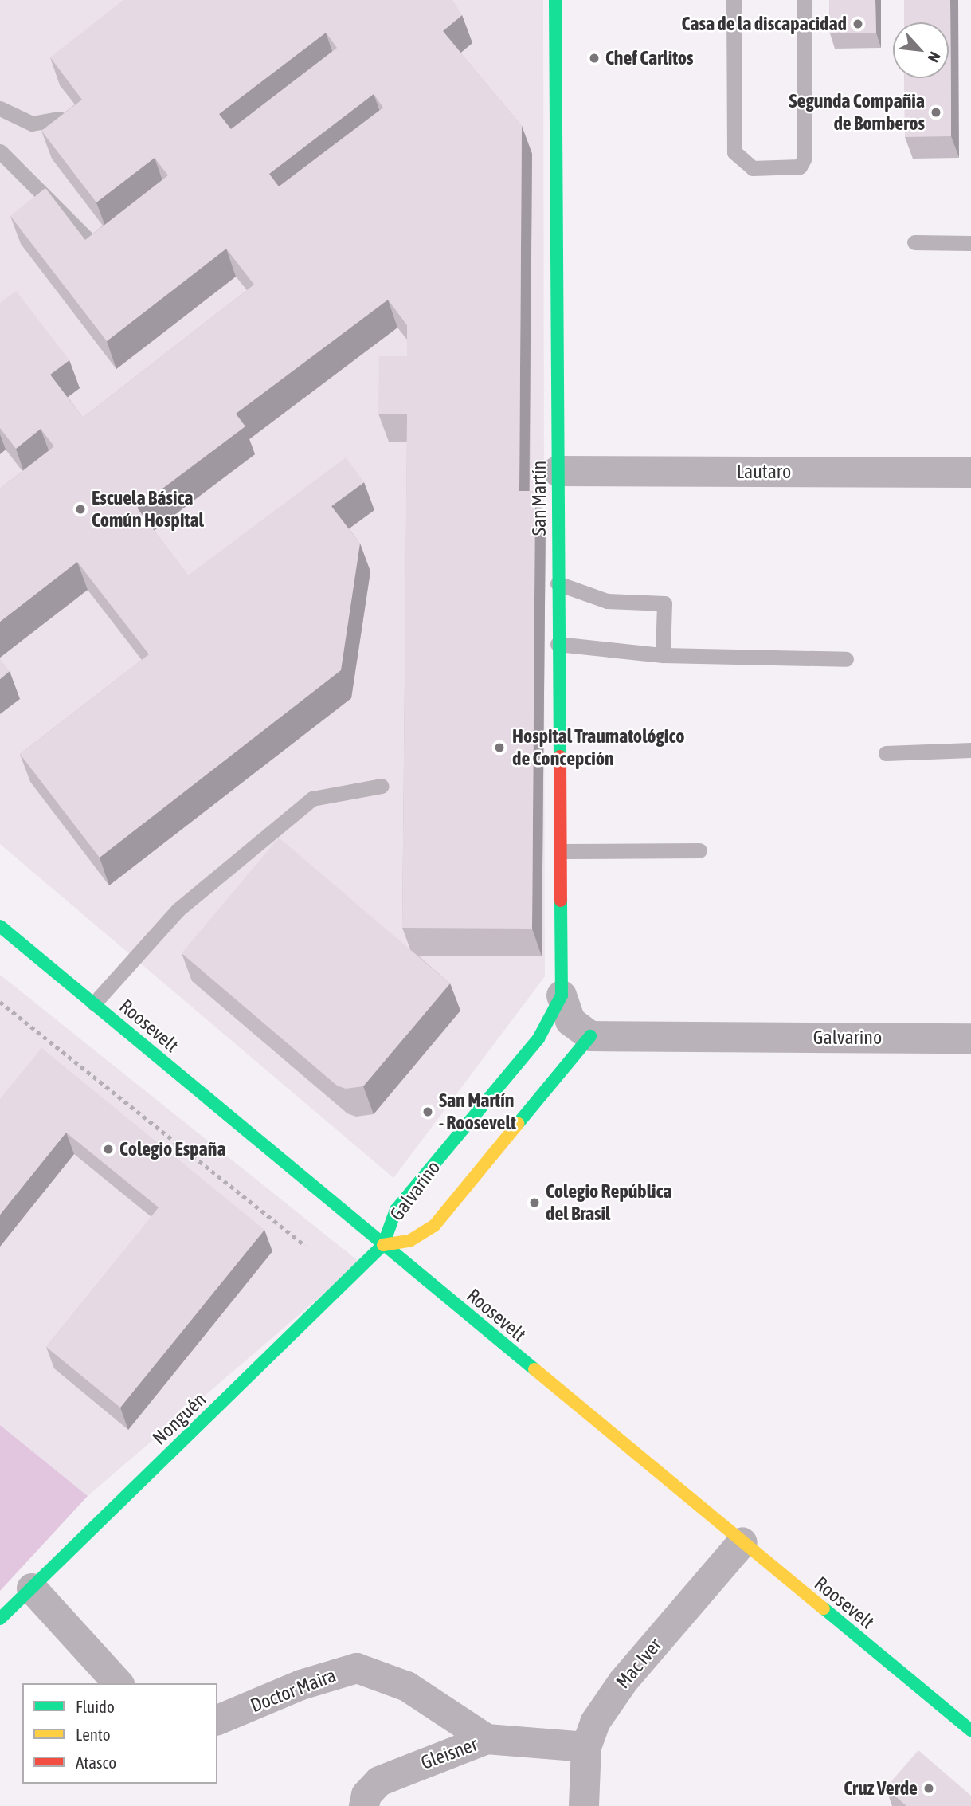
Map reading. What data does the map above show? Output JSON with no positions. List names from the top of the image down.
{
  "streets": {
    "main road": [
      "San Martín",
      "Roosevelt",
      "Galvarino",
      "Nonguén"
    ],
    "street": [
      "Lautaro",
      "Mac Iver",
      "Doctor Maira",
      "Gleisner"
    ]
  },
  "crossings": [
    ["Lautaro", "San Martín"],
    ["San Martín", "Galvarino"],
    ["Roosevelt", "Galvarino"],
    ["Roosevelt", "Nonguén"],
    ["Roosevelt", "Mac Iver"],
    ["Galvarino", "Nonguén"],
    ["Mac Iver", "Gleisner"],
    ["Doctor Maira", "Gleisner"]
  ],
  "places": [
    "Casa de la discapacidad",
    "Chef Carlitos",
    "Segunda Compañia de Bomberos",
    "Escuela Básica Común Hospital",
    "Hospital Traumatológico de Concepción",
    "San Martín - Roosevelt",
    "Colegio España",
    "Colegio República del Brasil",
    "Cruz Verde"
  ],
  "legend": ["Fluido", "Lento", "Atasco"],
  "north": "bottom right"
}
